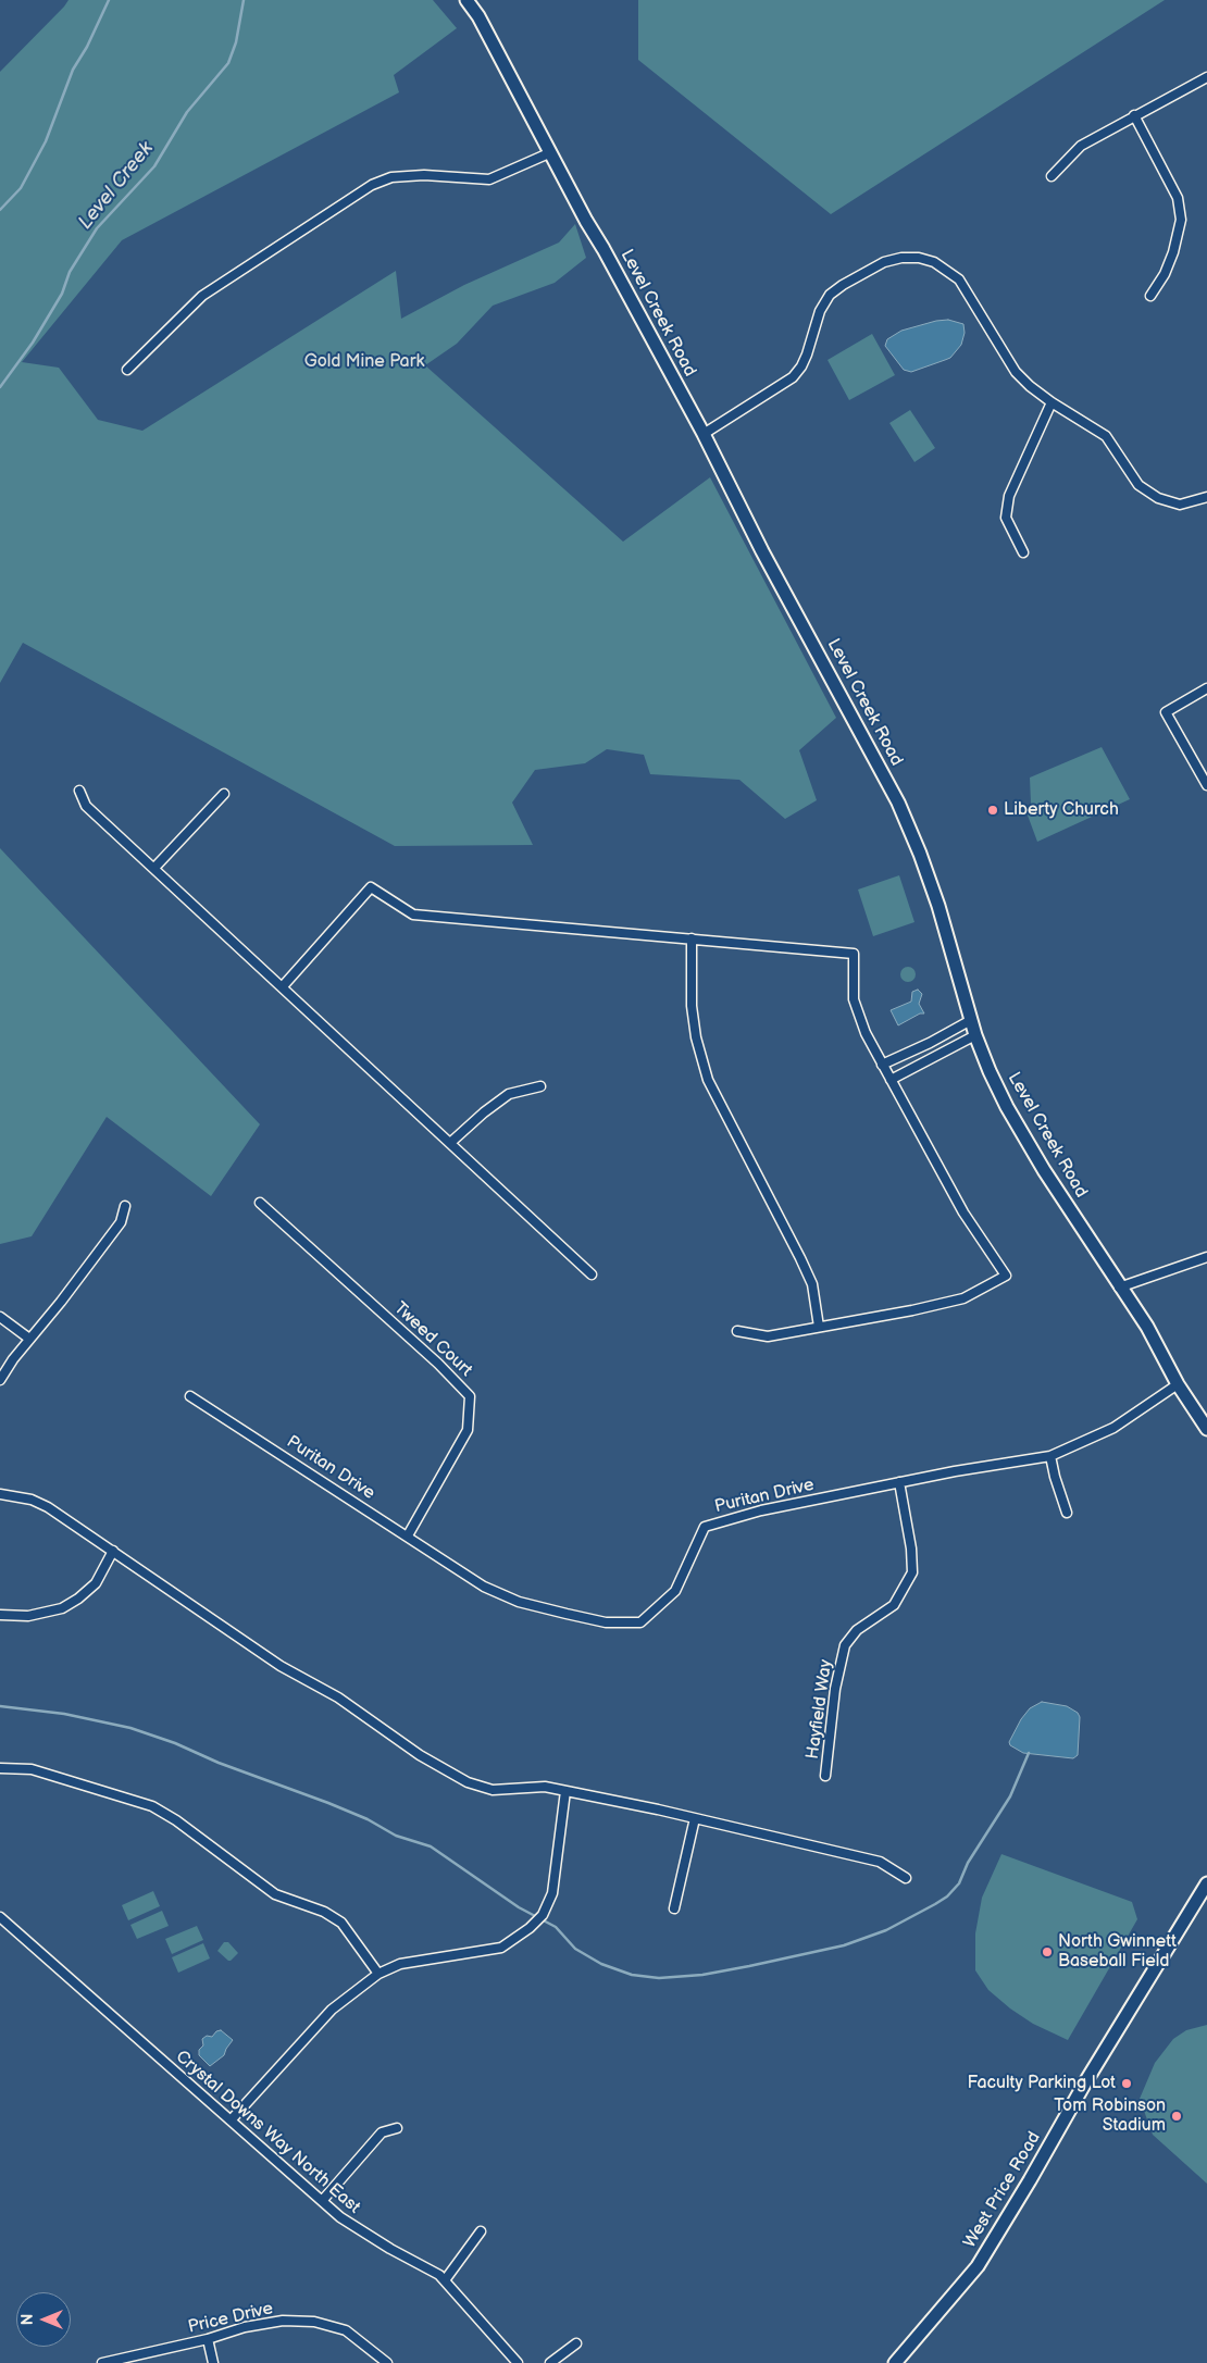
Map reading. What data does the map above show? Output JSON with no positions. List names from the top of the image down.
{
  "streets": {
    "street": [
      "Level Creek Road",
      "Tweed Court",
      "Puritan Drive",
      "Hayfield Way",
      "Crystal Downs Way North East",
      "West Price Road",
      "Price Drive"
    ]
  },
  "crossings": [
    ["Level Creek Road", "Puritan Drive"],
    ["Tweed Court", "Puritan Drive"],
    ["Puritan Drive", "Hayfield Way"]
  ],
  "water": ["Level Creek"],
  "parks": ["Gold Mine Park"],
  "places": [
    "Liberty Church",
    "North Gwinnett Baseball Field",
    "Faculty Parking Lot",
    "Tom Robinson Stadium"
  ],
  "north": "left"
}
